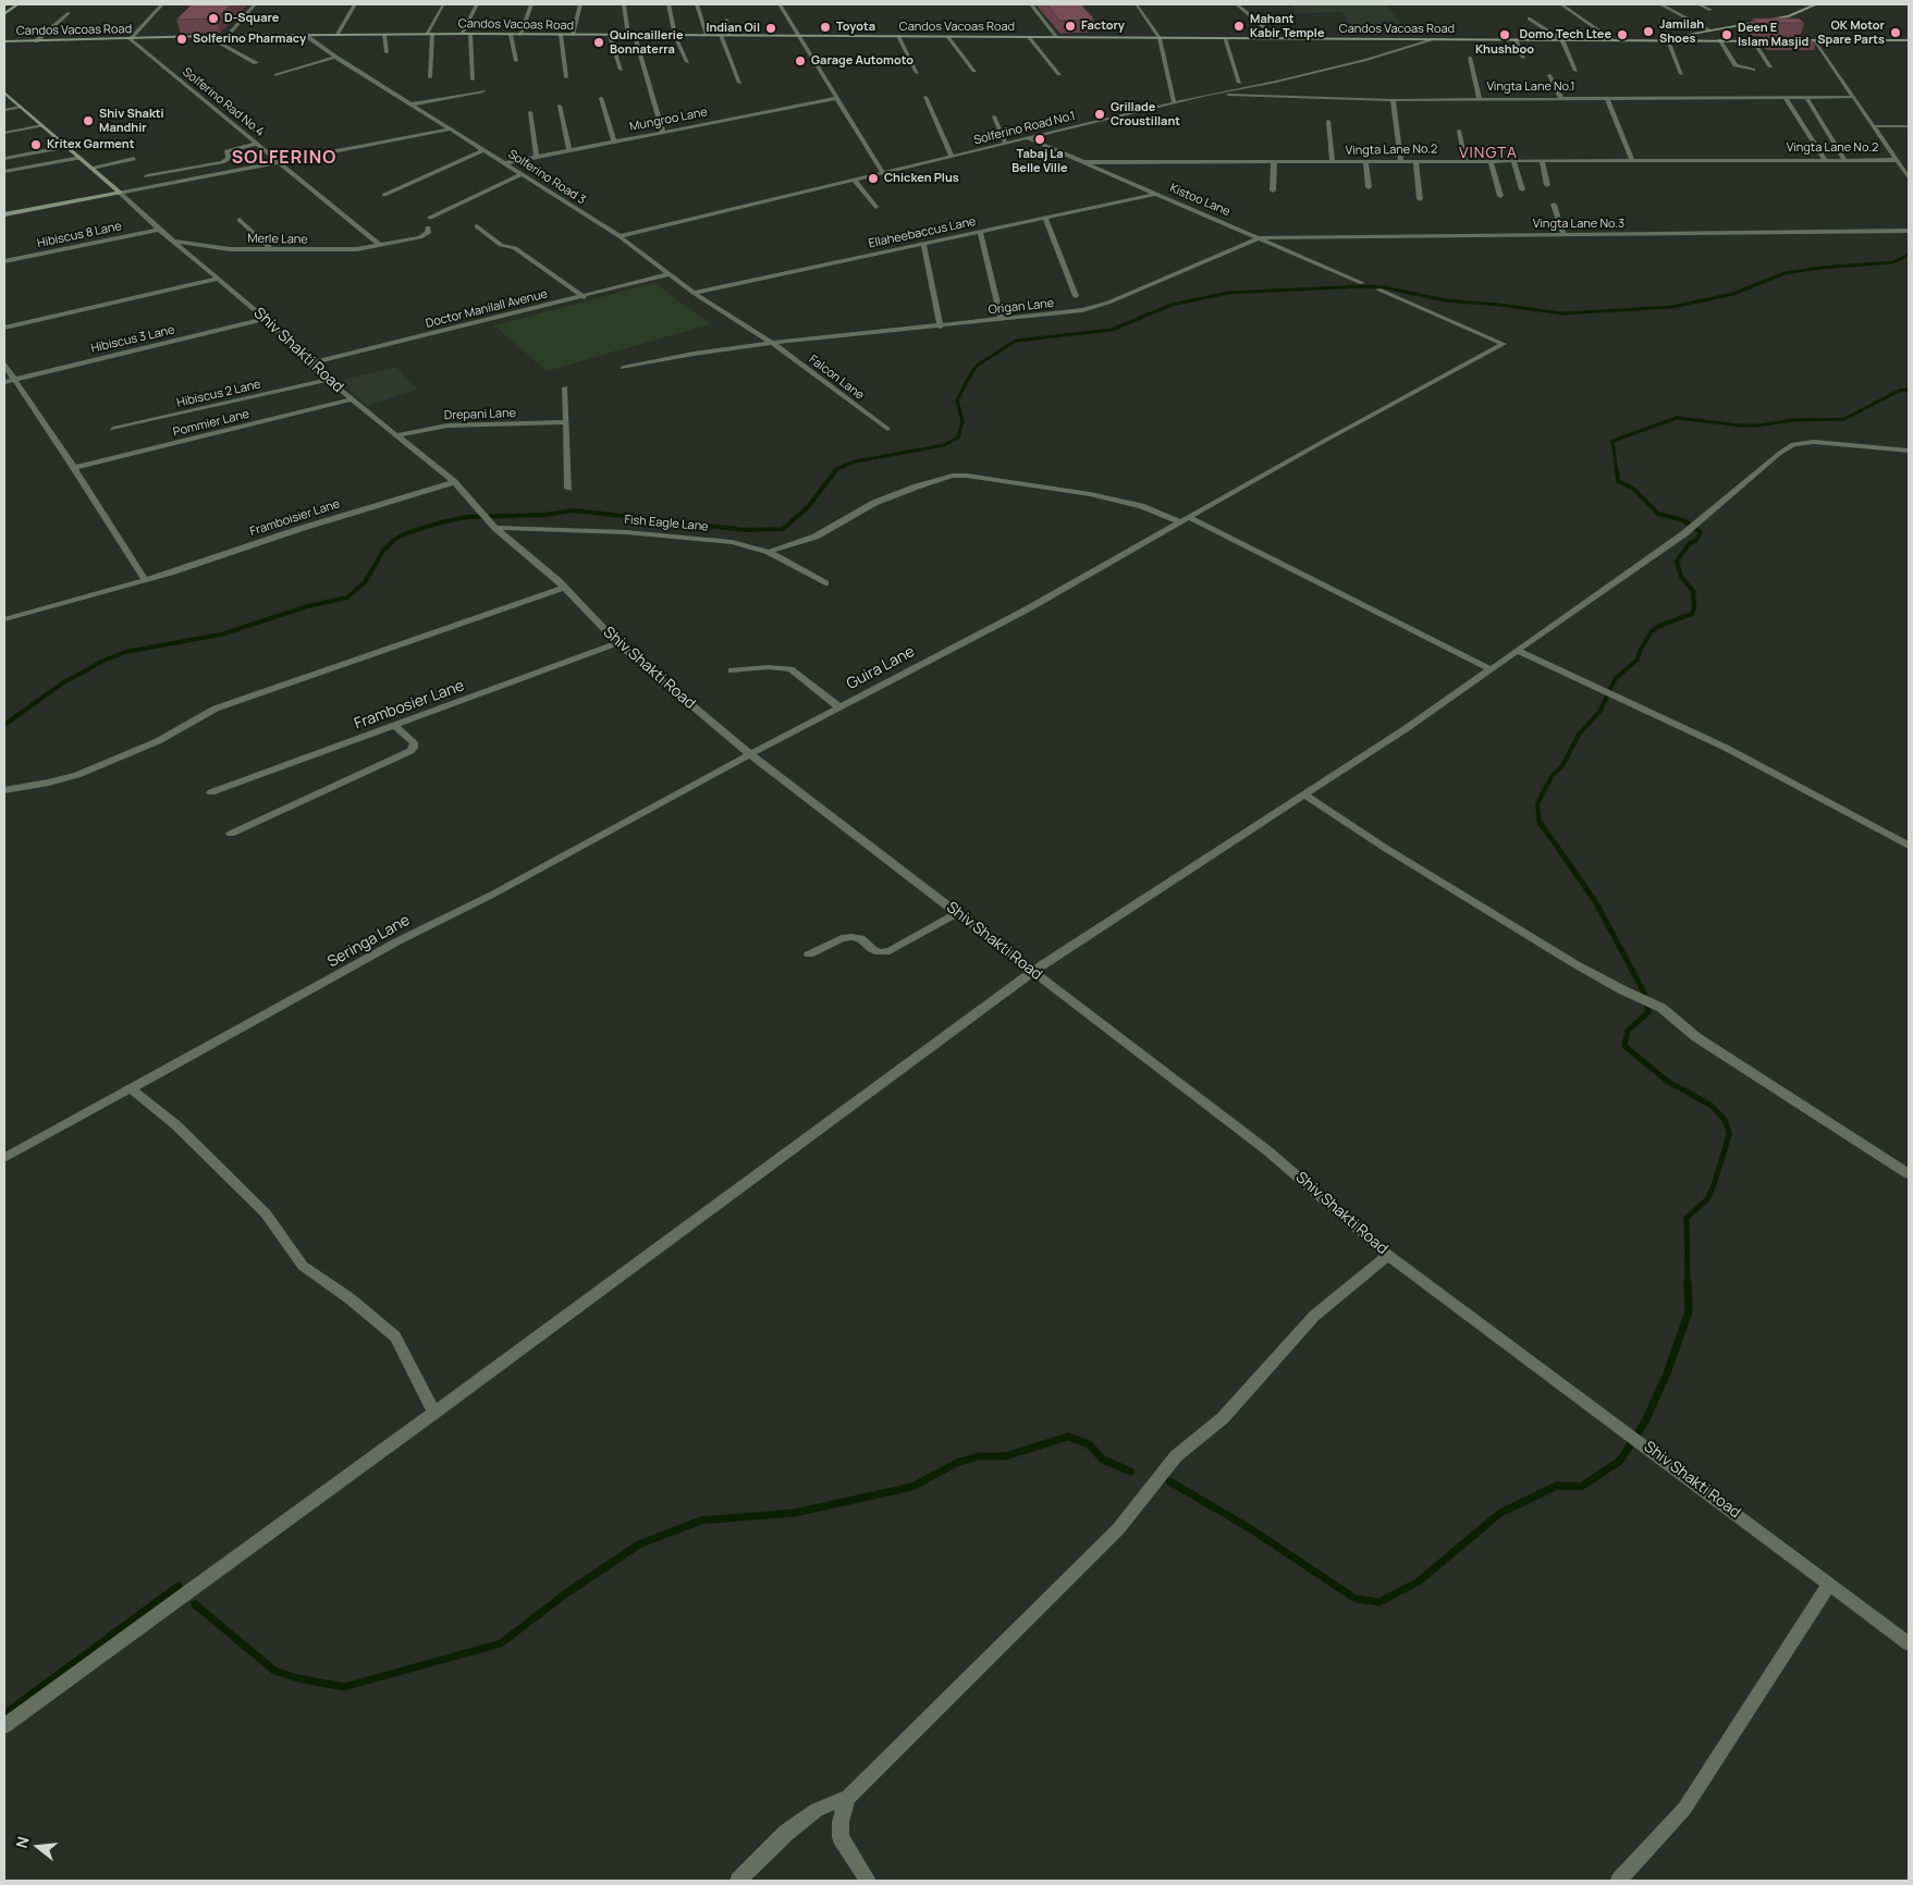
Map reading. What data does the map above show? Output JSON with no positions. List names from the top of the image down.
{
  "streets": {
    "main road": ["Candos Vacoas Road"],
    "street": [
      "Vingta Lane No.1",
      "Solferino Rad No.4",
      "Mungroo Lane",
      "Solferino Road No.1",
      "Vingta Lane No.2",
      "Solferino Road 3",
      "Kistoo Lane",
      "Vingta Lane No.3",
      "Ellaheebaccus Lane",
      "Hibiscus 8 Lane",
      "Merle Lane",
      "Origan Lane",
      "Doctor Manilall Avenue",
      "Hibiscus 3 Lane",
      "Shiv Shakti Road",
      "Falcon Lane",
      "Hibiscus 2 Lane",
      "Drepani Lane",
      "Pommier Lane",
      "Framboisier Lane",
      "Fish Eagle Lane",
      "Guira Lane",
      "Frambosier Lane",
      "Seringa Lane"
    ]
  },
  "crossings": [
    ["Candos Vacoas Road", "Solferino Rad No.4"],
    ["Candos Vacoas Road", "Solferino Road No.1"],
    ["Candos Vacoas Road", "Solferino Road 3"],
    ["Vingta Lane No.1", "Solferino Road No.1"],
    ["Solferino Rad No.4", "Merle Lane"],
    ["Mungroo Lane", "Solferino Road 3"],
    ["Solferino Road No.1", "Solferino Road 3"],
    ["Solferino Road No.1", "Kistoo Lane"],
    ["Vingta Lane No.2", "Kistoo Lane"],
    ["Solferino Road 3", "Ellaheebaccus Lane"],
    ["Solferino Road 3", "Origan Lane"],
    ["Solferino Road 3", "Doctor Manilall Avenue"],
    ["Solferino Road 3", "Falcon Lane"],
    ["Kistoo Lane", "Vingta Lane No.3"],
    ["Kistoo Lane", "Ellaheebaccus Lane"],
    ["Kistoo Lane", "Origan Lane"],
    ["Vingta Lane No.3", "Origan Lane"],
    ["Hibiscus 8 Lane", "Shiv Shakti Road"],
    ["Merle Lane", "Shiv Shakti Road"],
    ["Origan Lane", "Falcon Lane"],
    ["Doctor Manilall Avenue", "Shiv Shakti Road"],
    ["Hibiscus 3 Lane", "Shiv Shakti Road"],
    ["Shiv Shakti Road", "Hibiscus 2 Lane"],
    ["Shiv Shakti Road", "Drepani Lane"],
    ["Shiv Shakti Road", "Pommier Lane"],
    ["Shiv Shakti Road", "Framboisier Lane"],
    ["Shiv Shakti Road", "Fish Eagle Lane"],
    ["Shiv Shakti Road", "Guira Lane"],
    ["Shiv Shakti Road", "Frambosier Lane"],
    ["Shiv Shakti Road", "Seringa Lane"],
    ["Guira Lane", "Seringa Lane"]
  ],
  "districts": ["VINGTA", "SOLFERINO"],
  "places": [
    "D-Square",
    "Factory",
    "Mahant Kabir Temple",
    "Toyota",
    "Indian Oil",
    "Jamilah Shoes",
    "OK Motor Spare Parts",
    "Khushboo",
    "Domo Tech Ltee",
    "Deen E Islam Masjid",
    "Solferino Pharmacy",
    "Quincaillerie Bonnaterra",
    "Garage Automoto",
    "Grillade Croustillant",
    "Shiv Shakti Mandhir",
    "Tabaj La Belle Ville",
    "Kritex Garment",
    "Chicken Plus"
  ],
  "north": "left"
}
